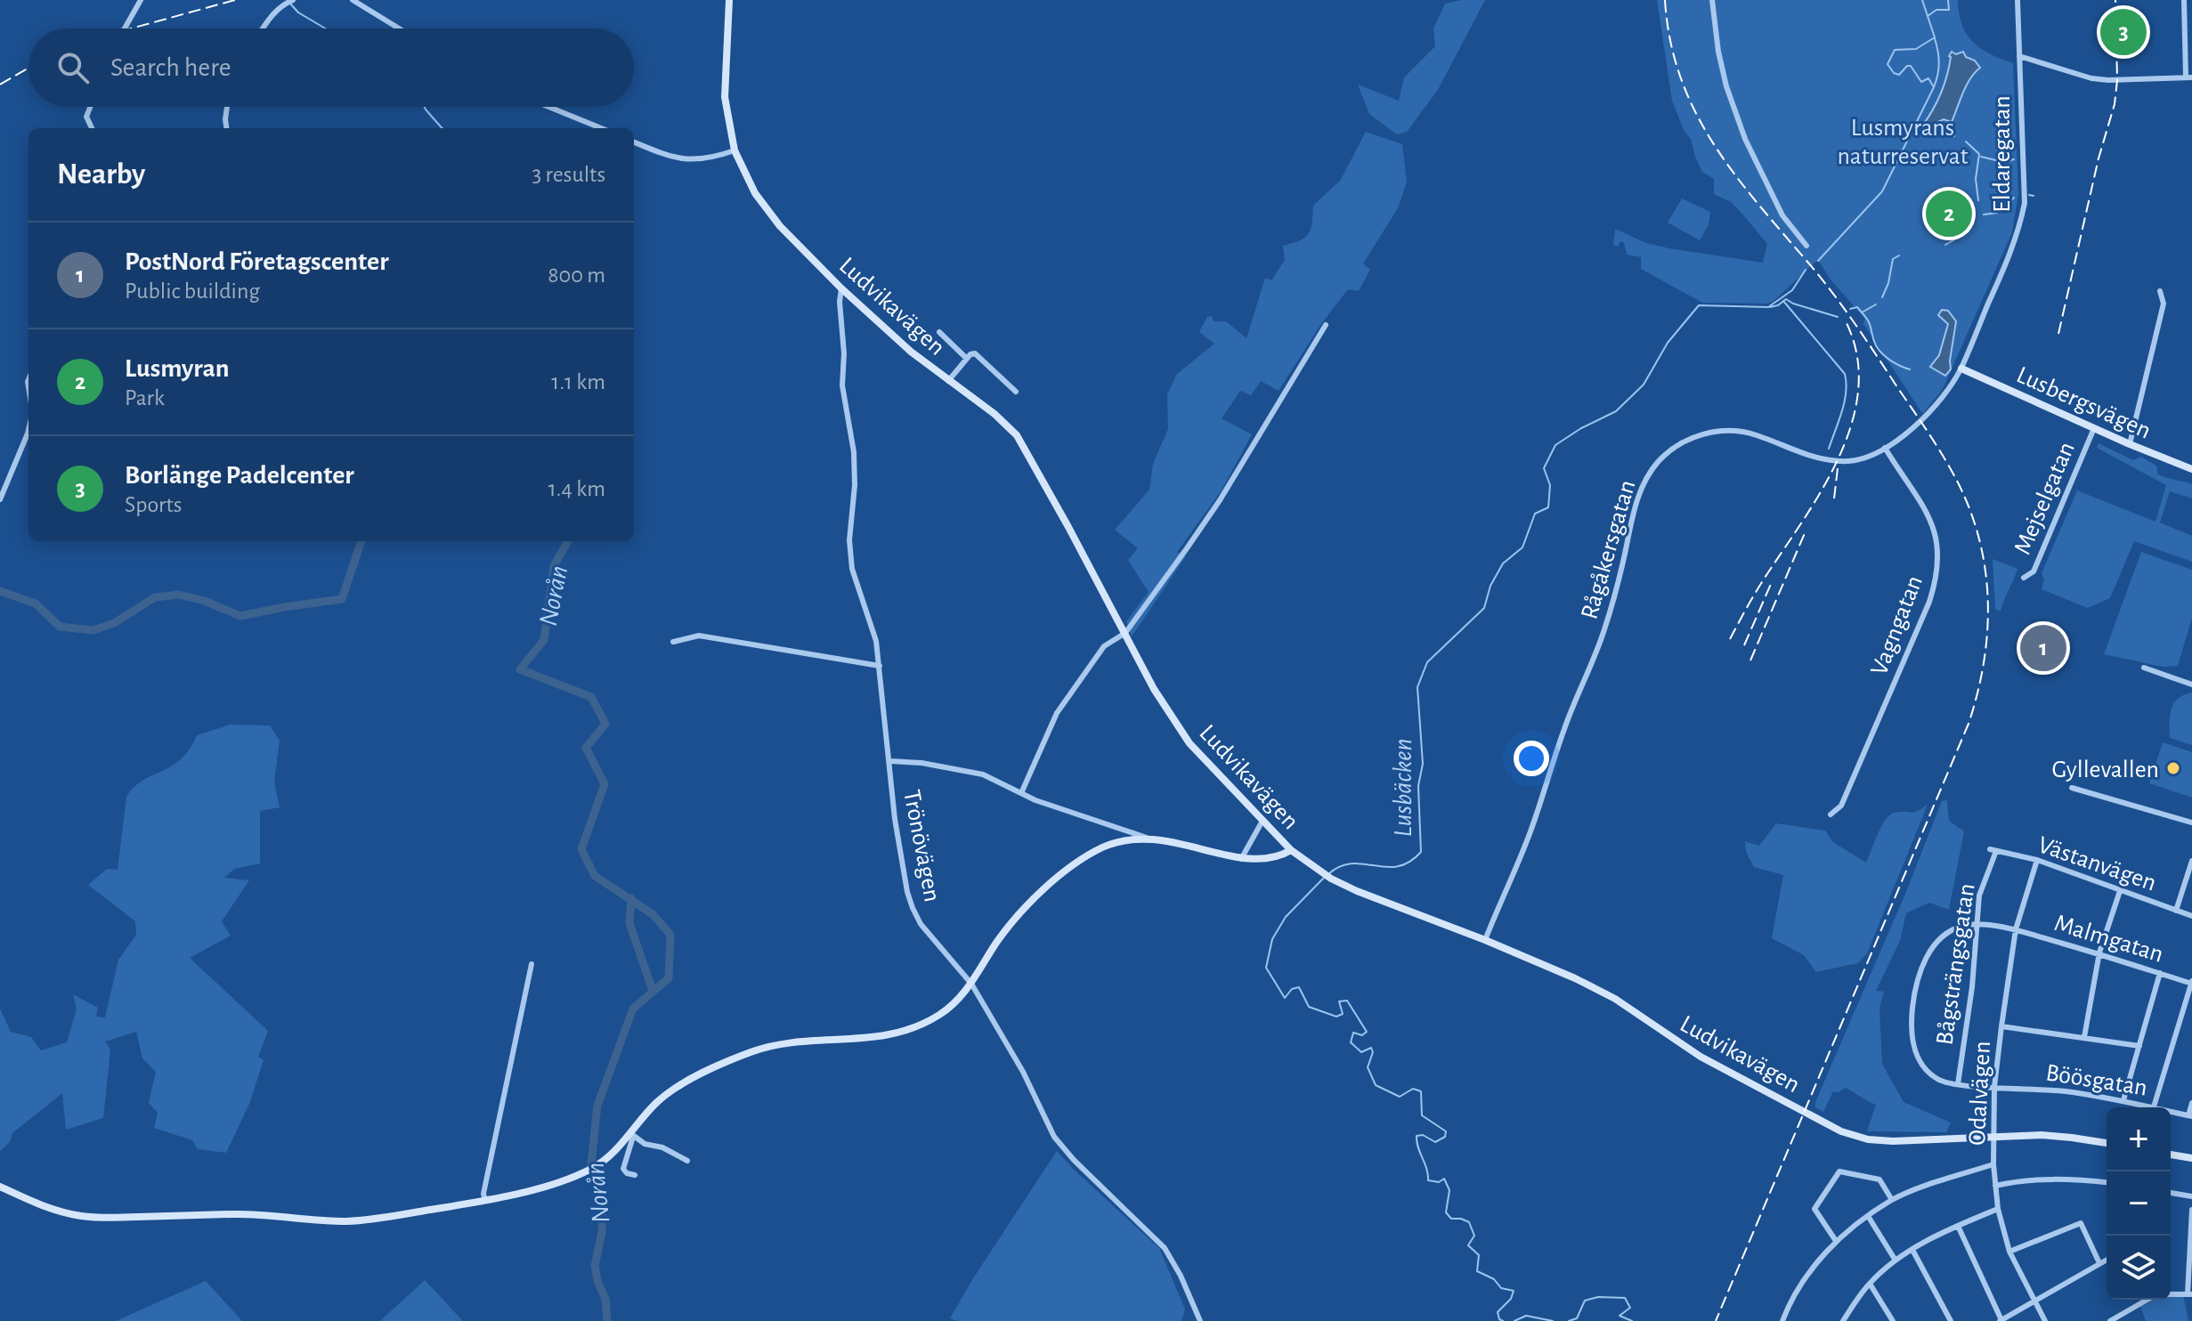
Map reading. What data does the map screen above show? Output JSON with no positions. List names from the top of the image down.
{
  "streets": {
    "street": [
      "Eldaregatan",
      "Ludvikavägen",
      "Lusbergsvägen",
      "Mejselgatan",
      "Rågåkersgatan",
      "Vagngatan",
      "Trönövägen",
      "Västanvägen",
      "Malmgatan",
      "Bågsträngsgatan",
      "Böösgatan",
      "Odalvägen"
    ]
  },
  "crossings": [
    ["Eldaregatan", "Lusbergsvägen"],
    ["Eldaregatan", "Rågåkersgatan"],
    ["Ludvikavägen", "Rågåkersgatan"],
    ["Ludvikavägen", "Trönövägen"],
    ["Ludvikavägen", "Odalvägen"],
    ["Lusbergsvägen", "Mejselgatan"],
    ["Lusbergsvägen", "Rågåkersgatan"],
    ["Rågåkersgatan", "Vagngatan"],
    ["Västanvägen", "Bågsträngsgatan"],
    ["Västanvägen", "Odalvägen"],
    ["Malmgatan", "Bågsträngsgatan"],
    ["Malmgatan", "Böösgatan"],
    ["Malmgatan", "Odalvägen"],
    ["Bågsträngsgatan", "Böösgatan"],
    ["Böösgatan", "Odalvägen"]
  ],
  "water": ["Norån", "Lusbäcken"],
  "parks": ["Lusmyrans naturreservat"],
  "places": ["Gyllevallen"],
  "page": {
    "pins": ["3", "2", "1"],
    "search": "Search here",
    "heading": ["Nearby", "3 results"],
    "list": [
      {
        "mark": "1",
        "name": "PostNord Företagscenter",
        "note": "Public building",
        "value": "800 m"
      },
      {
        "mark": "2",
        "name": "Lusmyran",
        "note": "Park",
        "value": "1.1 km"
      },
      {
        "mark": "3",
        "name": "Borlänge Padelcenter",
        "note": "Sports",
        "value": "1.4 km"
      }
    ],
    "map_buttons": ["+", "−"]
  }
}
